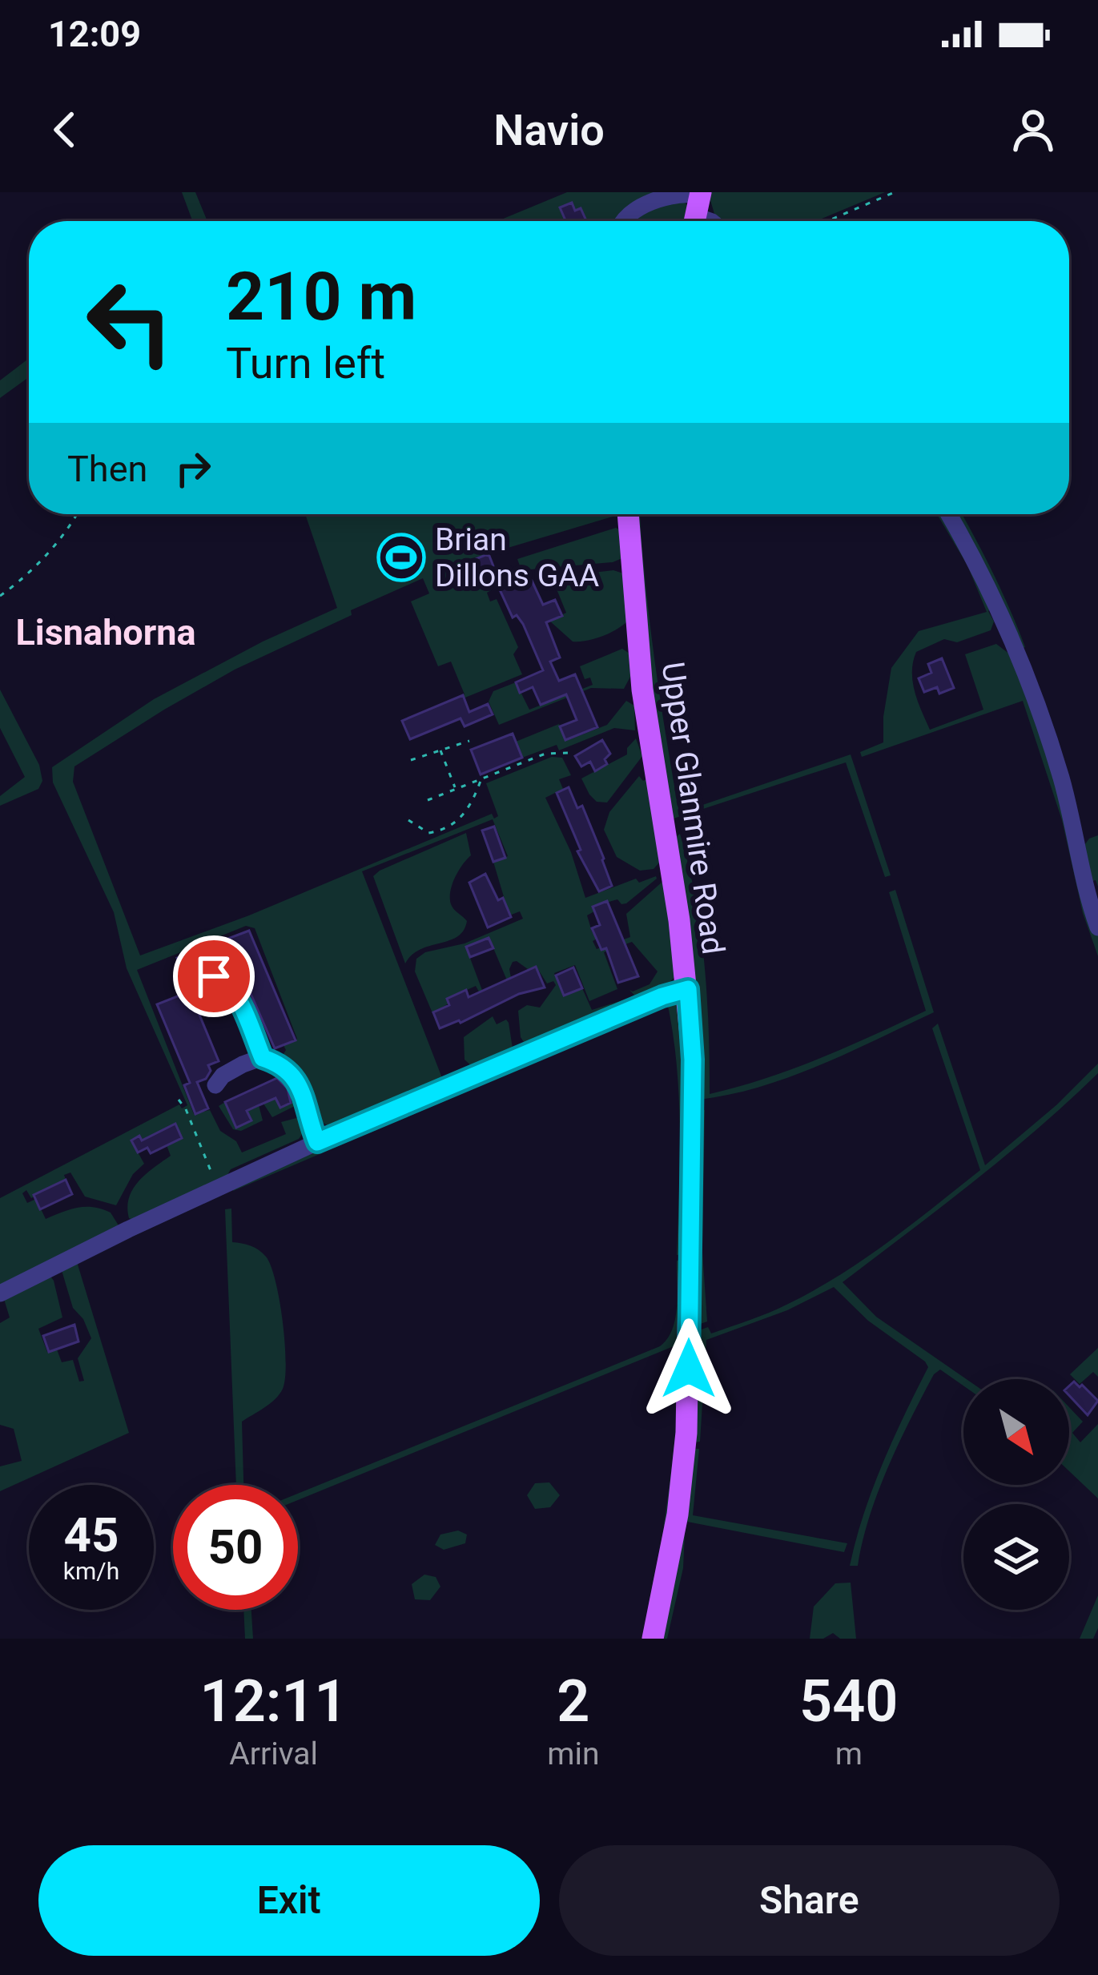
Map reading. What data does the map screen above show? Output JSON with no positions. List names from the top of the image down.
{
  "streets": {
    "main road": ["Upper Glanmire Road"]
  },
  "districts": ["Lisnahorna"],
  "places": {
    "sports": ["Brian Dillons GAA"]
  },
  "north": "bottom right",
  "page": {
    "status": "12:09",
    "header": "Navio",
    "turn": ["210 m", "Turn left"],
    "then": "Then",
    "speed": "45 km/h",
    "limit": "50",
    "eta": [
      "12:11",
      "Arrival",
      "2",
      "min",
      "540",
      "m"
    ],
    "buttons": ["Exit", "Share"]
  }
}
